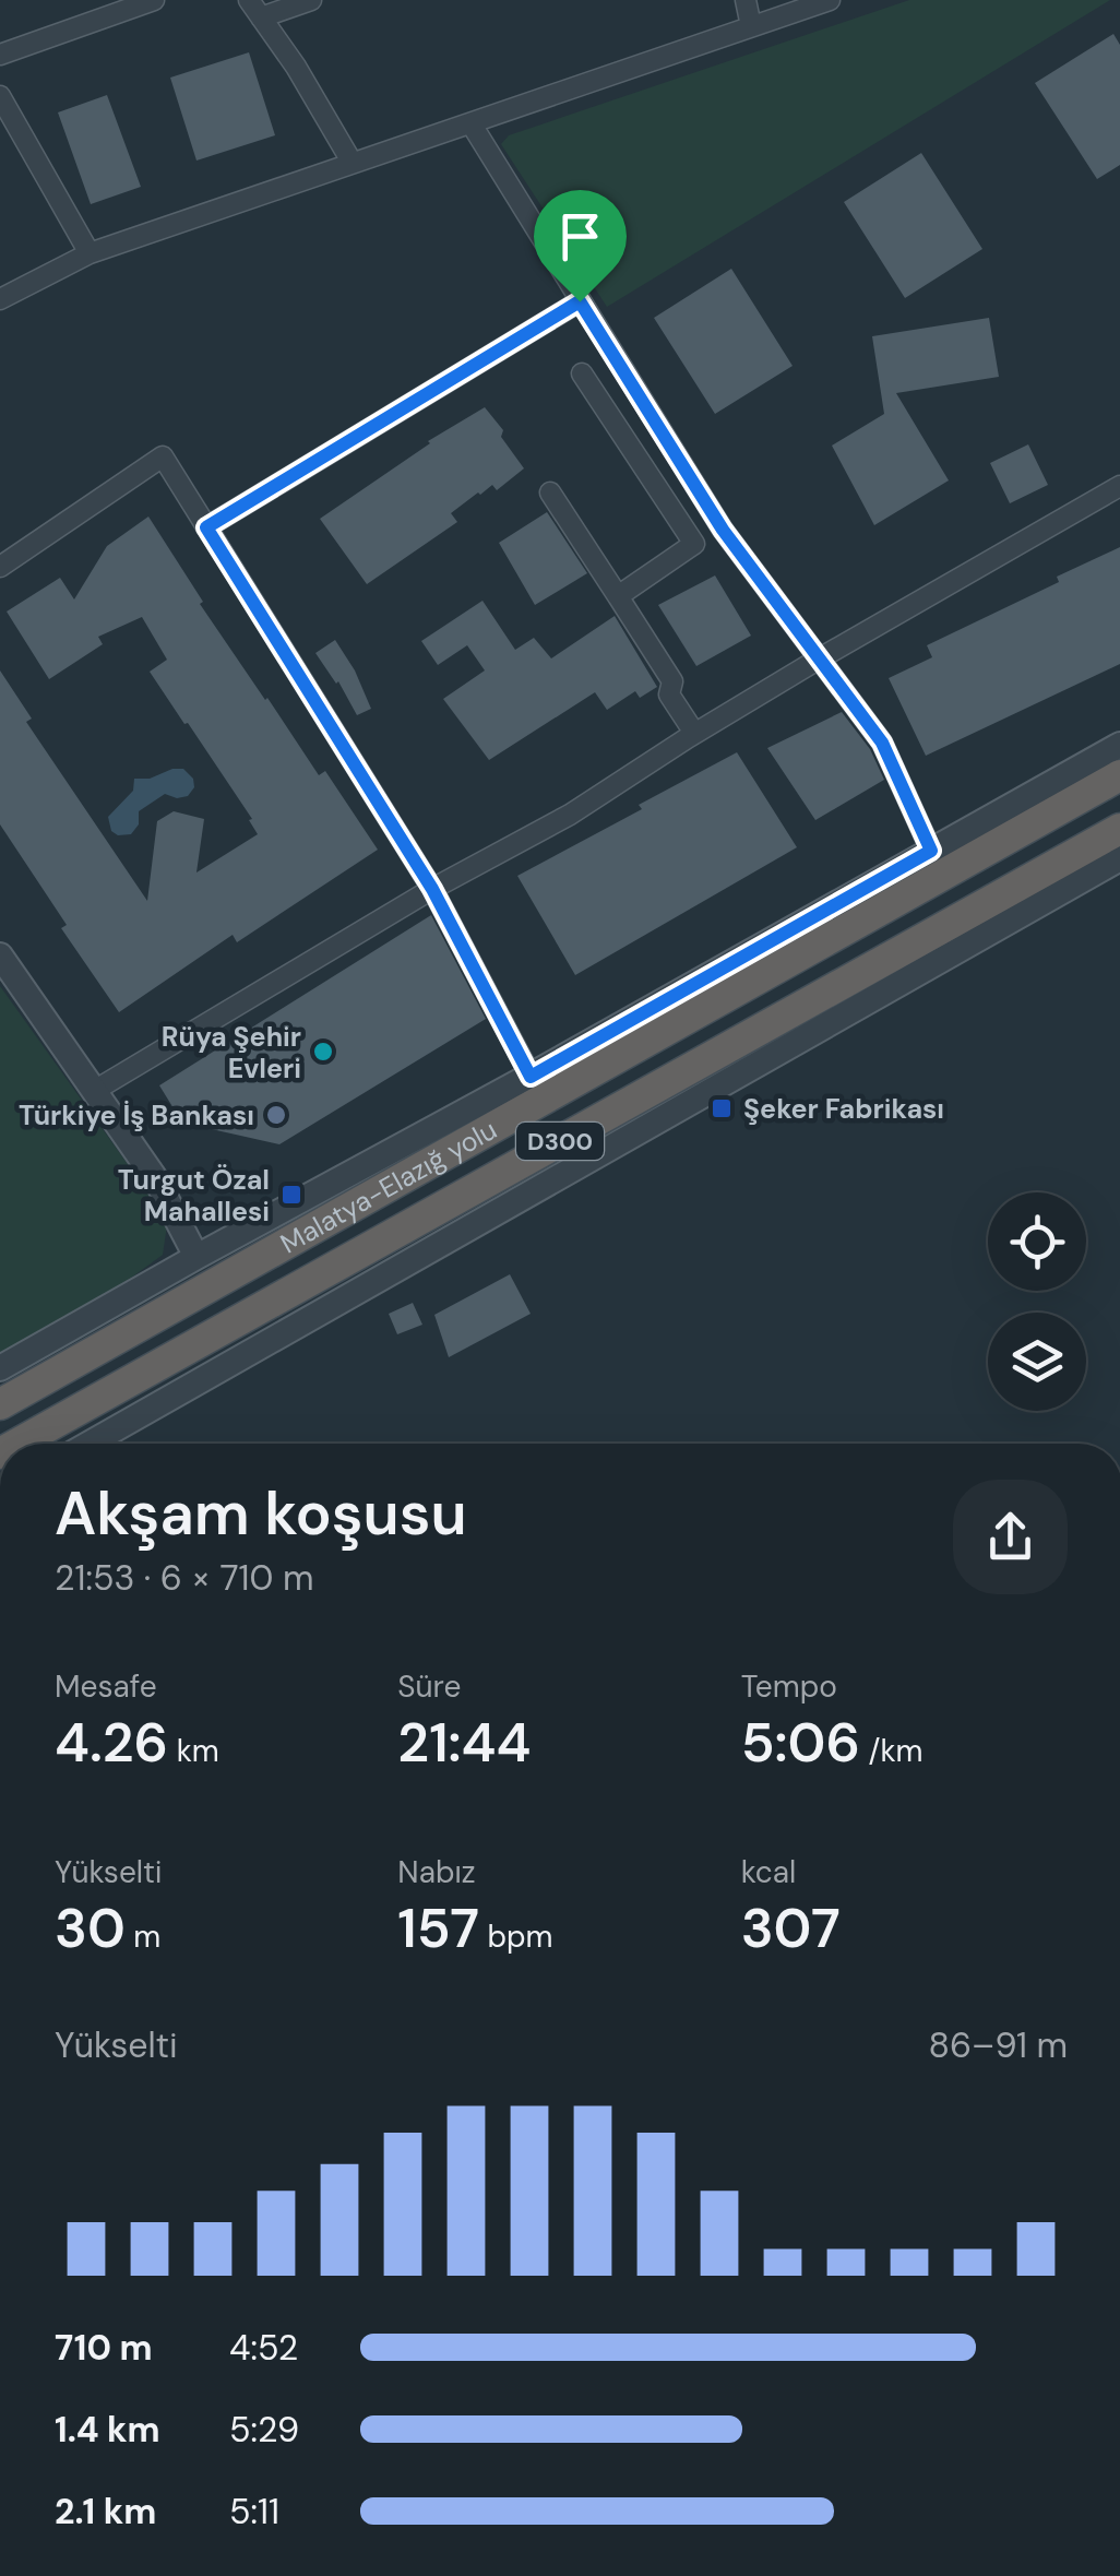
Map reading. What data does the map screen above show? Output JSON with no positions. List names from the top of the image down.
{
  "streets": {
    "highway": ["D300", "Malatya-Elazığ yolu"]
  },
  "places": {
    "other": ["Rüya Şehir Evleri", "Türkiye İş Bankası"],
    "transit": ["Şeker Fabrikası", "Turgut Özal Mahallesi"]
  },
  "page": {
    "heading": ["Akşam koşusu", "21:53 · 6 × 710 m"],
    "stats": [
      ["Mesafe", "4.26 km"],
      ["Süre", "21:44"],
      ["Tempo", "5:06 /km"],
      ["Yükselti", "30 m"],
      ["Nabız", "157 bpm"],
      ["kcal", "307"]
    ],
    "chart": ["Yükselti", "86–91 m"],
    "list": [
      {
        "name": "710 m",
        "note": "4:52"
      },
      {
        "name": "1.4 km",
        "note": "5:29"
      },
      {
        "name": "2.1 km",
        "note": "5:11"
      }
    ]
  }
}
